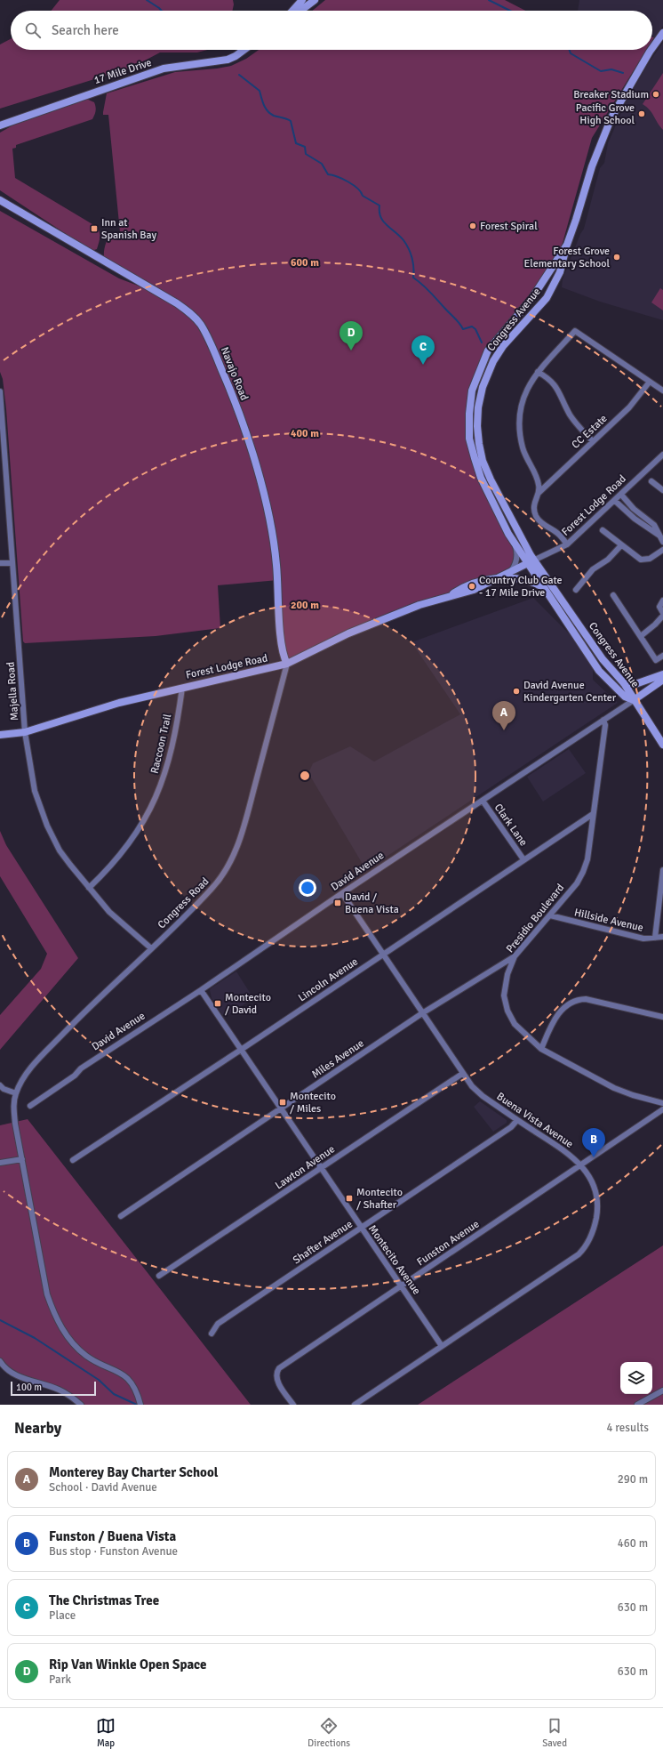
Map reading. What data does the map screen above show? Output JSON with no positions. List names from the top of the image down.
{
  "streets": {
    "street": [
      "17 Mile Drive",
      "Congress Avenue",
      "Navajo Road",
      "CC Estate",
      "Forest Lodge Road",
      "Majella Road",
      "Raccoon Trail",
      "Clark Lane",
      "David Avenue",
      "Congress Road",
      "Presidio Boulevard",
      "Hillside Avenue",
      "Lincoln Avenue",
      "Miles Avenue",
      "Buena Vista Avenue",
      "Lawton Avenue",
      "Shafter Avenue",
      "Funston Avenue",
      "Montecito Avenue"
    ]
  },
  "crossings": [
    ["Congress Avenue", "Forest Lodge Road"],
    ["Congress Avenue", "David Avenue"],
    ["Navajo Road", "Forest Lodge Road"],
    ["Navajo Road", "Congress Road"],
    ["Forest Lodge Road", "Majella Road"],
    ["Forest Lodge Road", "Raccoon Trail"],
    ["Forest Lodge Road", "Congress Road"],
    ["Majella Road", "Raccoon Trail"],
    ["Majella Road", "Congress Road"],
    ["Clark Lane", "David Avenue"],
    ["Clark Lane", "Lincoln Avenue"],
    ["David Avenue", "Presidio Boulevard"],
    ["David Avenue", "Buena Vista Avenue"],
    ["David Avenue", "Montecito Avenue"],
    ["Presidio Boulevard", "Hillside Avenue"],
    ["Presidio Boulevard", "Lincoln Avenue"],
    ["Presidio Boulevard", "Miles Avenue"],
    ["Lincoln Avenue", "Buena Vista Avenue"],
    ["Lincoln Avenue", "Montecito Avenue"],
    ["Miles Avenue", "Buena Vista Avenue"],
    ["Miles Avenue", "Montecito Avenue"],
    ["Buena Vista Avenue", "Lawton Avenue"],
    ["Buena Vista Avenue", "Shafter Avenue"],
    ["Buena Vista Avenue", "Funston Avenue"],
    ["Buena Vista Avenue", "Montecito Avenue"],
    ["Lawton Avenue", "Montecito Avenue"],
    ["Shafter Avenue", "Montecito Avenue"],
    ["Funston Avenue", "Montecito Avenue"]
  ],
  "places": {
    "other": [
      "Breaker Stadium",
      "Pacific Grove High School",
      "Forest Spiral",
      "Forest Grove Elementary School",
      "Country Club Gate - 17 Mile Drive",
      "David Avenue Kindergarten Center"
    ],
    "transit": [
      "Inn at Spanish Bay",
      "David / Buena Vista",
      "Montecito / David",
      "Montecito / Miles",
      "Montecito / Shafter"
    ]
  },
  "scale_bar": "100 m",
  "page": {
    "search": "Search here",
    "pins": [
      "D",
      "C",
      "A",
      "B"
    ],
    "scale": "100 m",
    "heading": ["Nearby", "4 results"],
    "list": [
      {
        "mark": "A",
        "name": "Monterey Bay Charter School",
        "note": "School · David Avenue",
        "value": "290 m"
      },
      {
        "mark": "B",
        "name": "Funston / Buena Vista",
        "note": "Bus stop · Funston Avenue",
        "value": "460 m"
      },
      {
        "mark": "C",
        "name": "The Christmas Tree",
        "note": "Place",
        "value": "630 m"
      },
      {
        "mark": "D",
        "name": "Rip Van Winkle Open Space",
        "note": "Park",
        "value": "630 m"
      }
    ],
    "nav": ["Map", "Directions", "Saved"]
  },
  "rings": ["600 m", "400 m", "200 m"]
}
